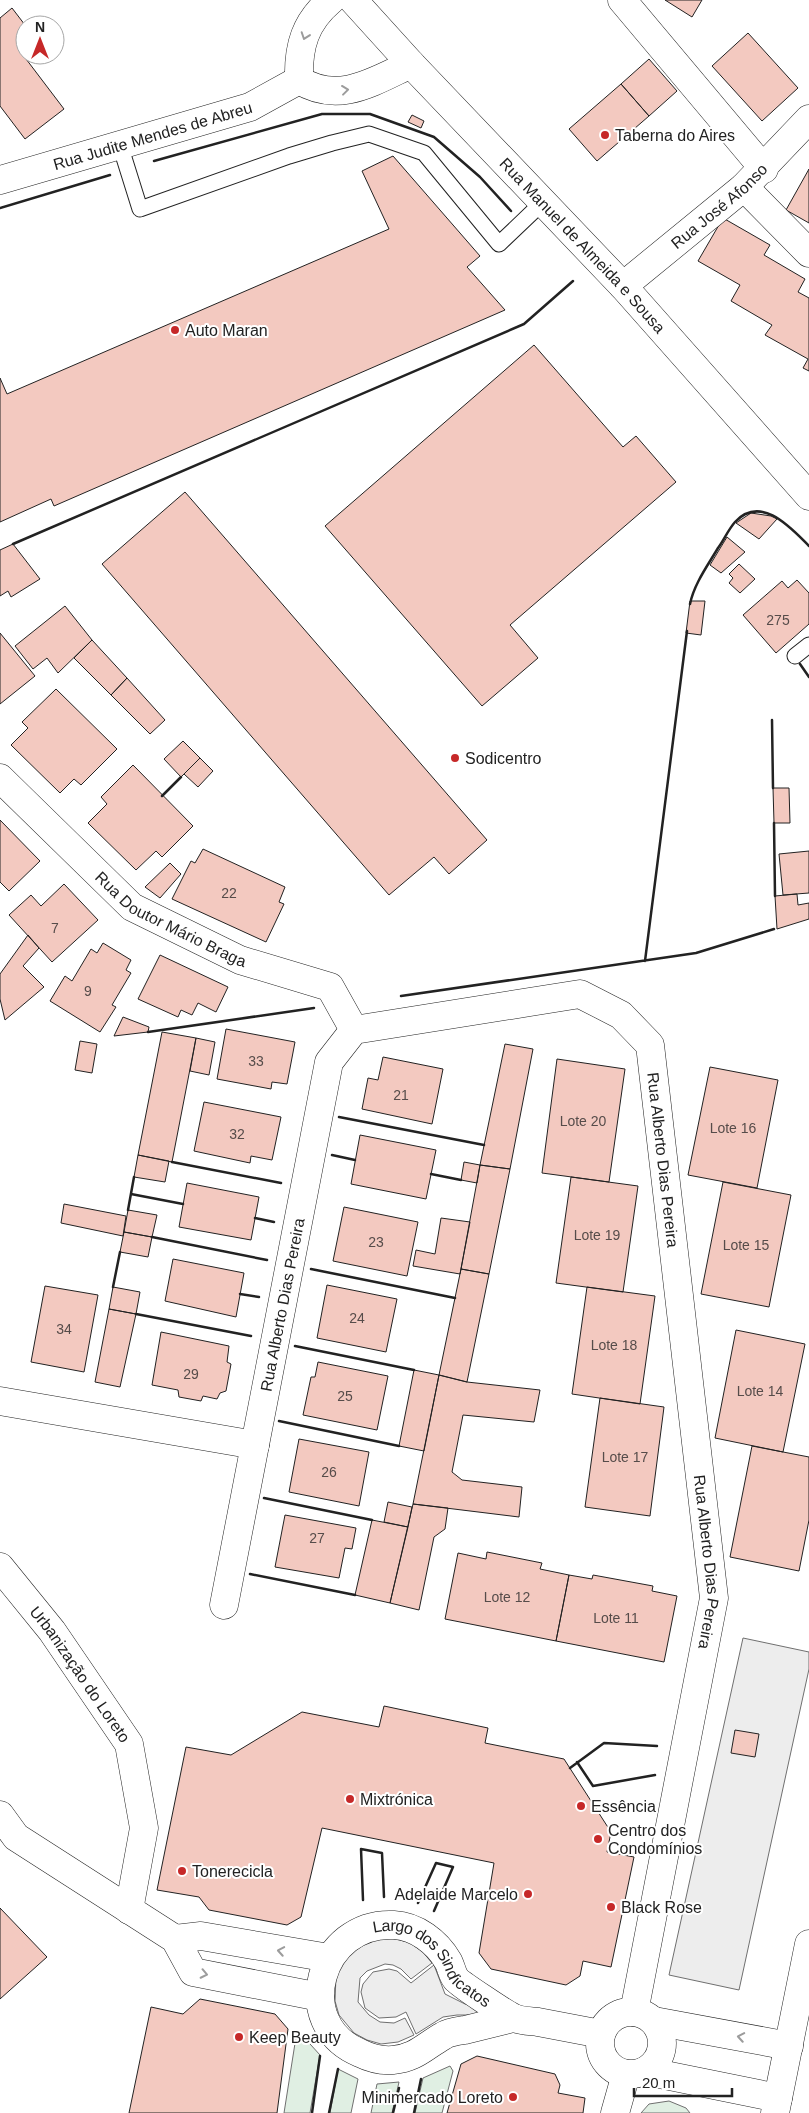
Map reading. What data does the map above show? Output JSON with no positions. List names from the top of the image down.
{
  "streets": {
    "street": [
      "Rua Judite Mendes de Abreu",
      "Rua José Afonso",
      "Rua Manuel de Almeida e Sousa",
      "Rua Doutor Mário Braga",
      "Rua Alberto Dias Pereira",
      "Urbanização do Loreto",
      "Largo dos Sindicatos"
    ]
  },
  "crossings": [
    ["Rua José Afonso", "Rua Manuel de Almeida e Sousa"],
    ["Rua Doutor Mário Braga", "Rua Alberto Dias Pereira"],
    ["Rua Alberto Dias Pereira", "Largo dos Sindicatos"]
  ],
  "places": [
    "Taberna do Aires",
    "Auto Maran",
    "Sodicentro",
    "Mixtrónica",
    "Essência",
    "Centro dos Condomínios",
    "Tonerecicla",
    "Adelaide Marcelo",
    "Black Rose",
    "Keep Beauty",
    "Minimercado Loreto"
  ],
  "house_numbers": [
    "275",
    "22",
    "7",
    "9",
    "33",
    "21",
    "Lote 20",
    "Lote 16",
    "32",
    "Lote 19",
    "23",
    "Lote 15",
    "24",
    "34",
    "Lote 18",
    "29",
    "Lote 14",
    "25",
    "Lote 17",
    "26",
    "27",
    "Lote 12",
    "Lote 11"
  ],
  "scale_bar": "20 m",
  "north": "top"
}
